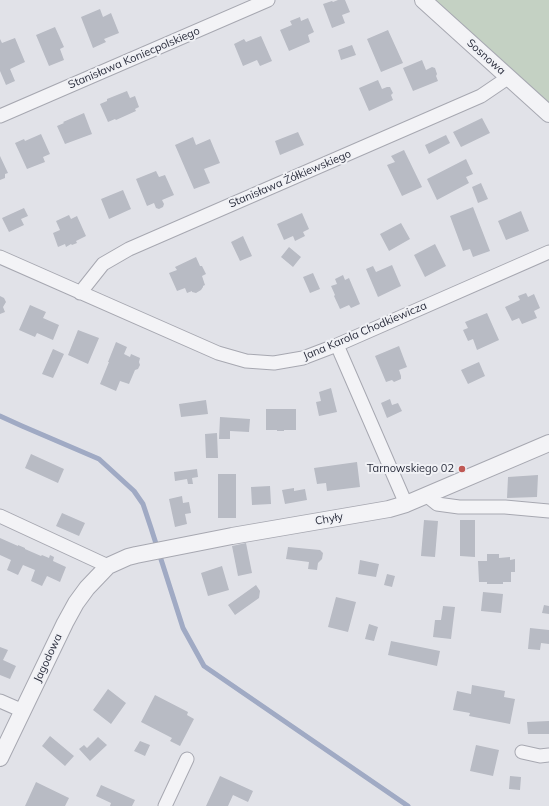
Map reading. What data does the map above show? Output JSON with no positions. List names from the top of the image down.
{
  "streets": {
    "street": [
      "Sosnowa",
      "Stanisława Koniecpolskiego",
      "Stanisława Żółkiewskiego",
      "Jana Karola Chodkiewicza",
      "Chyły",
      "Jagodowa"
    ]
  },
  "crossings": [
    ["Sosnowa", "Stanisława Żółkiewskiego"],
    ["Stanisława Żółkiewskiego", "Jana Karola Chodkiewicza"],
    ["Chyły", "Jagodowa"]
  ],
  "places": ["Tarnowskiego 02"]
}
